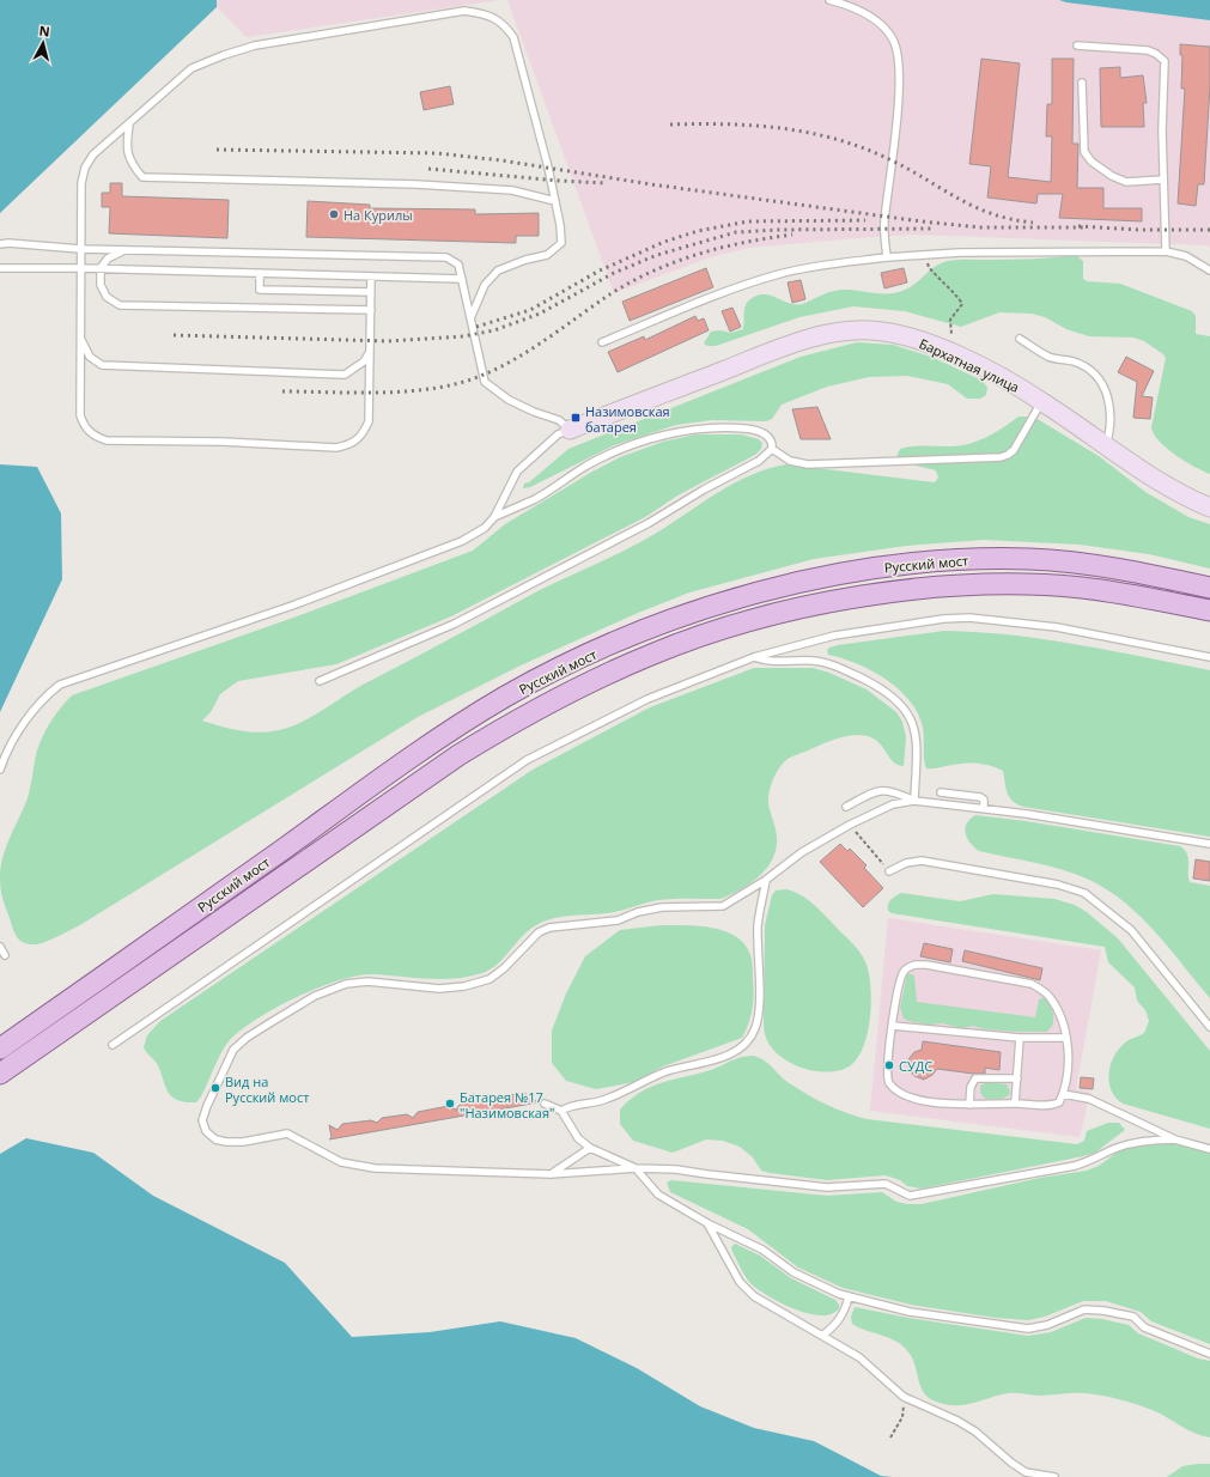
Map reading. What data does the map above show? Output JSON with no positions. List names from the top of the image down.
{
  "streets": {
    "main road": ["Русский мост"],
    "street": ["Бархатная улица"]
  },
  "places": {
    "other": [
      "На Курилы",
      "СУДС",
      "Вид на Русский мост",
      "Батарея №17 \"Назимовская\""
    ],
    "transit": ["Назимовская батарея"]
  },
  "north": "top"
}
